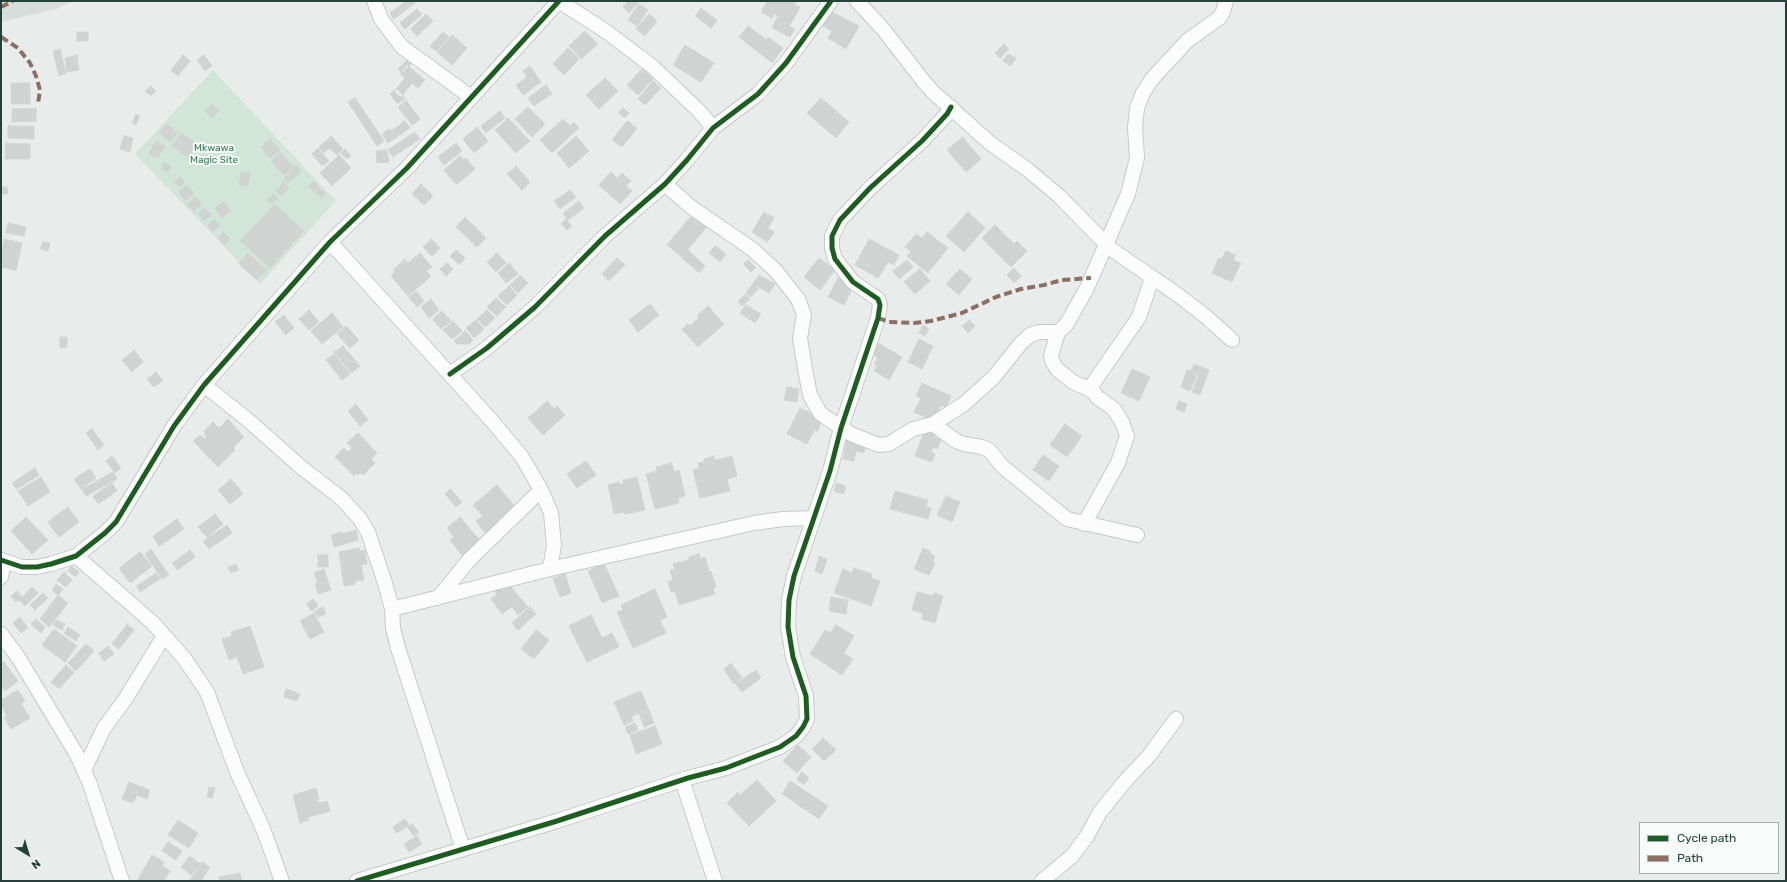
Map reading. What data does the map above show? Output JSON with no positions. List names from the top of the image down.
{
  "parks": ["Mkwawa Magic Site"],
  "legend": ["Cycle path", "Path"],
  "north": "bottom right"
}
